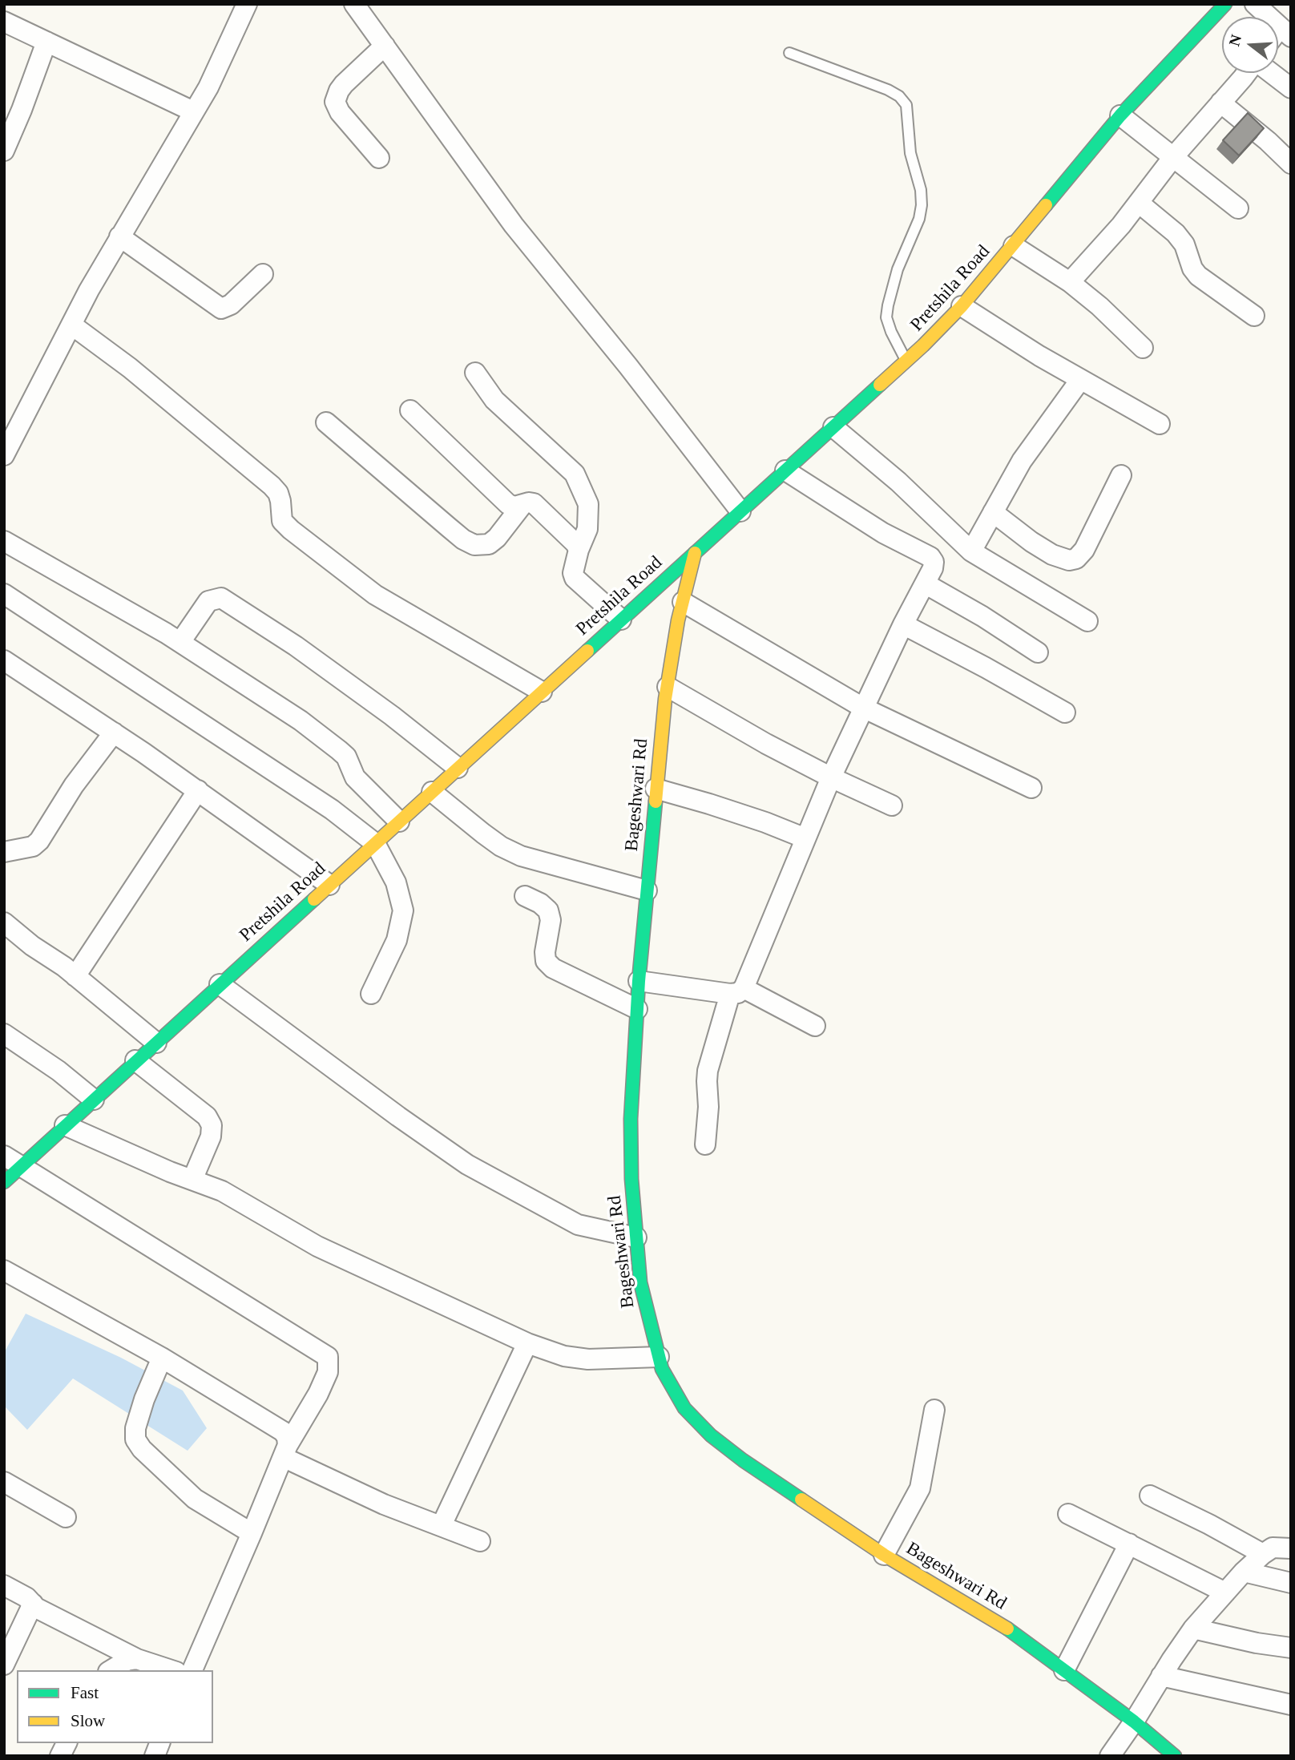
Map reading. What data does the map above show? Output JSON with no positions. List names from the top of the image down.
{
  "streets": {
    "street": ["Pretshila Road", "Bageshwari Rd"]
  },
  "crossings": [
    ["Pretshila Road", "Bageshwari Rd"]
  ],
  "legend": ["Fast", "Slow"],
  "north": "left"
}
